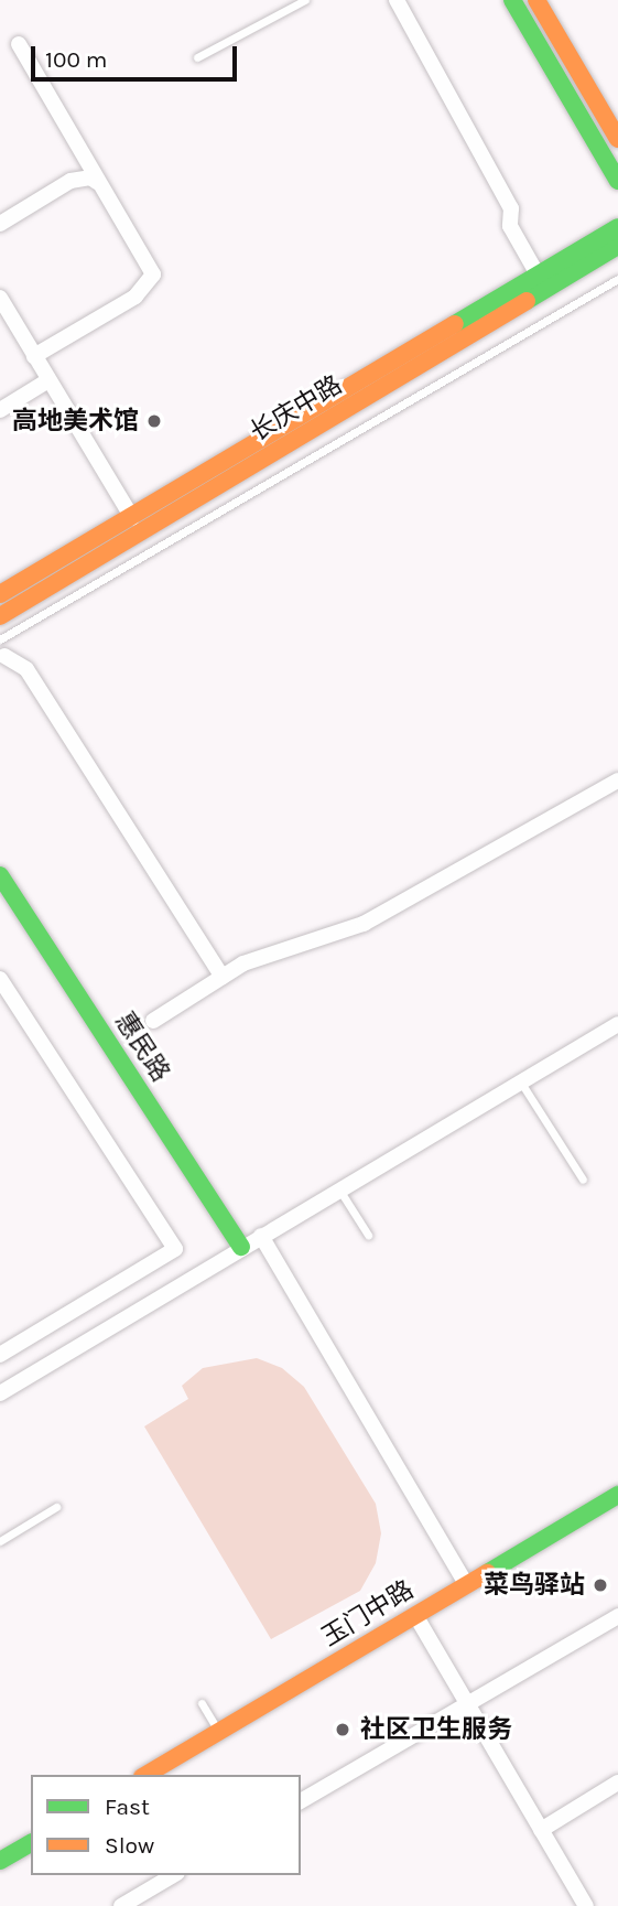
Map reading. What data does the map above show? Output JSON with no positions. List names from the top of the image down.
{
  "streets": {
    "main road": ["长庆中路", "惠民路", "玉门中路"]
  },
  "places": ["高地美术馆", "菜鸟驿站", "社区卫生服务"],
  "legend": ["Fast", "Slow"],
  "scale_bar": "100 m"
}
